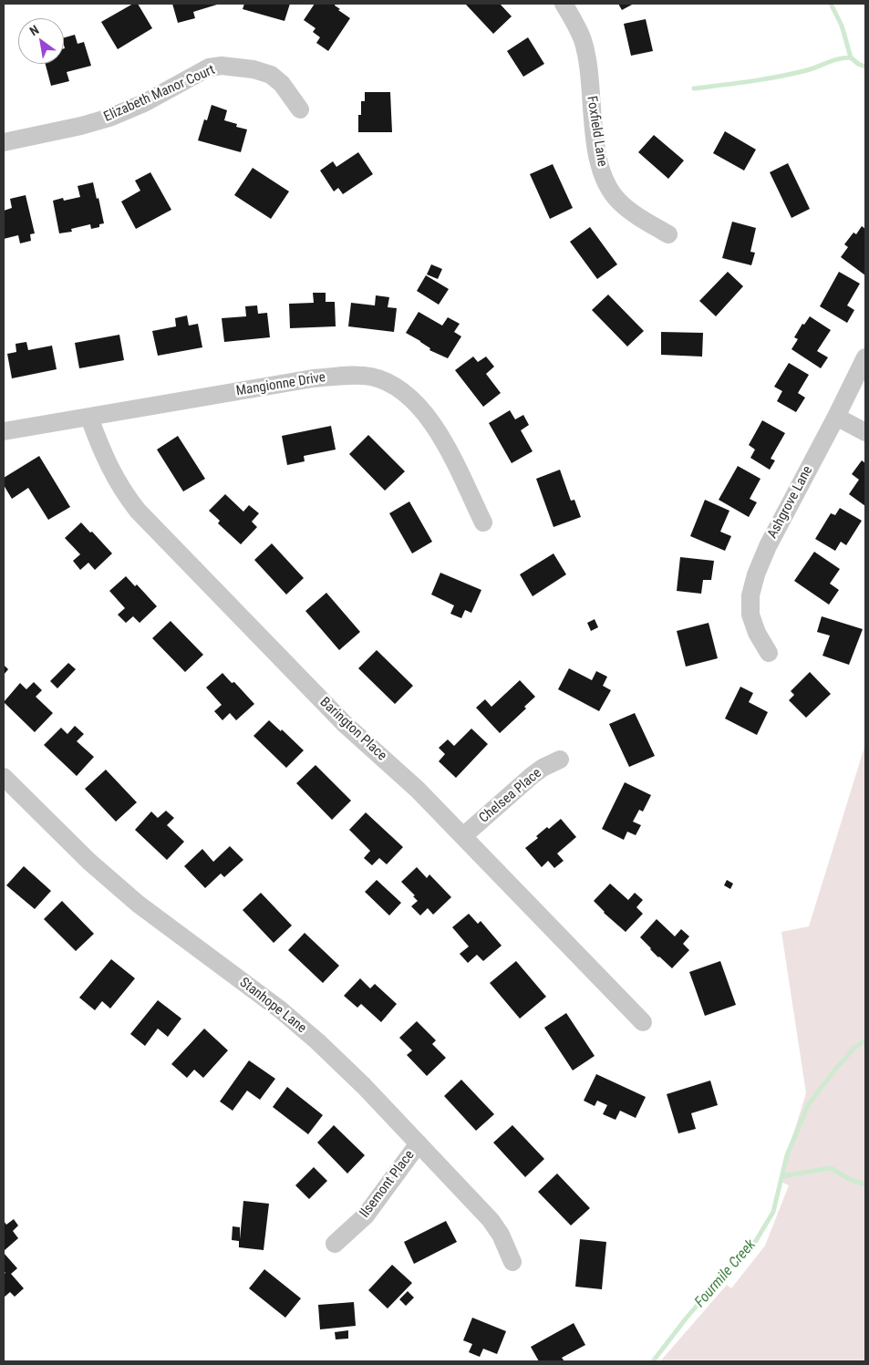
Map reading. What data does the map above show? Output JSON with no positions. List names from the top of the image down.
{
  "streets": {
    "street": [
      "Elizabeth Manor Court",
      "Foxfield Lane",
      "Mangionne Drive",
      "Ashgrove Lane",
      "Barington Place",
      "Chelsea Place",
      "Stanhope Lane",
      "Ilsemont Place"
    ]
  },
  "crossings": [
    ["Mangionne Drive", "Barington Place"],
    ["Barington Place", "Chelsea Place"],
    ["Stanhope Lane", "Ilsemont Place"]
  ],
  "water": ["Fourmile Creek"],
  "north": "top left"
}
